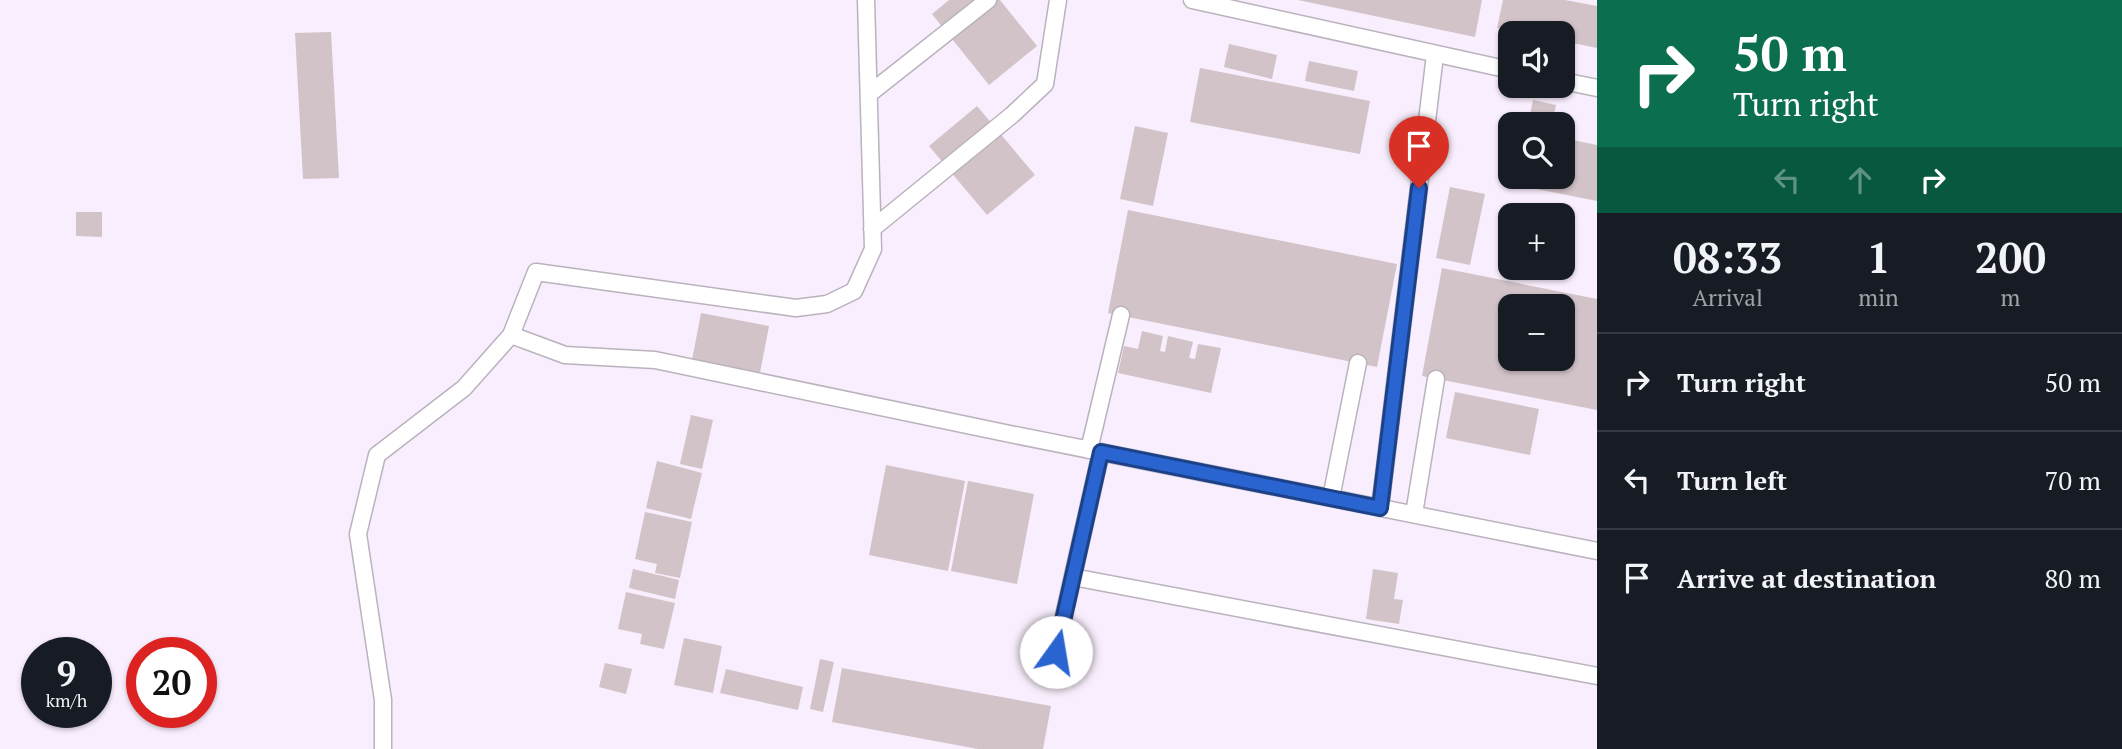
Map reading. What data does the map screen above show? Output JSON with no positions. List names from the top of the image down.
{
  "page": {
    "turn": ["50 m", "Turn right"],
    "map_buttons": ["+", "−"],
    "eta": [
      "08:33",
      "Arrival",
      "1",
      "min",
      "200",
      "m"
    ],
    "list": [
      {
        "name": "Turn right",
        "value": "50 m"
      },
      {
        "name": "Turn left",
        "value": "70 m"
      },
      {
        "name": "Arrive at destination",
        "value": "80 m"
      }
    ],
    "speed": "9 km/h",
    "limit": "20"
  }
}
